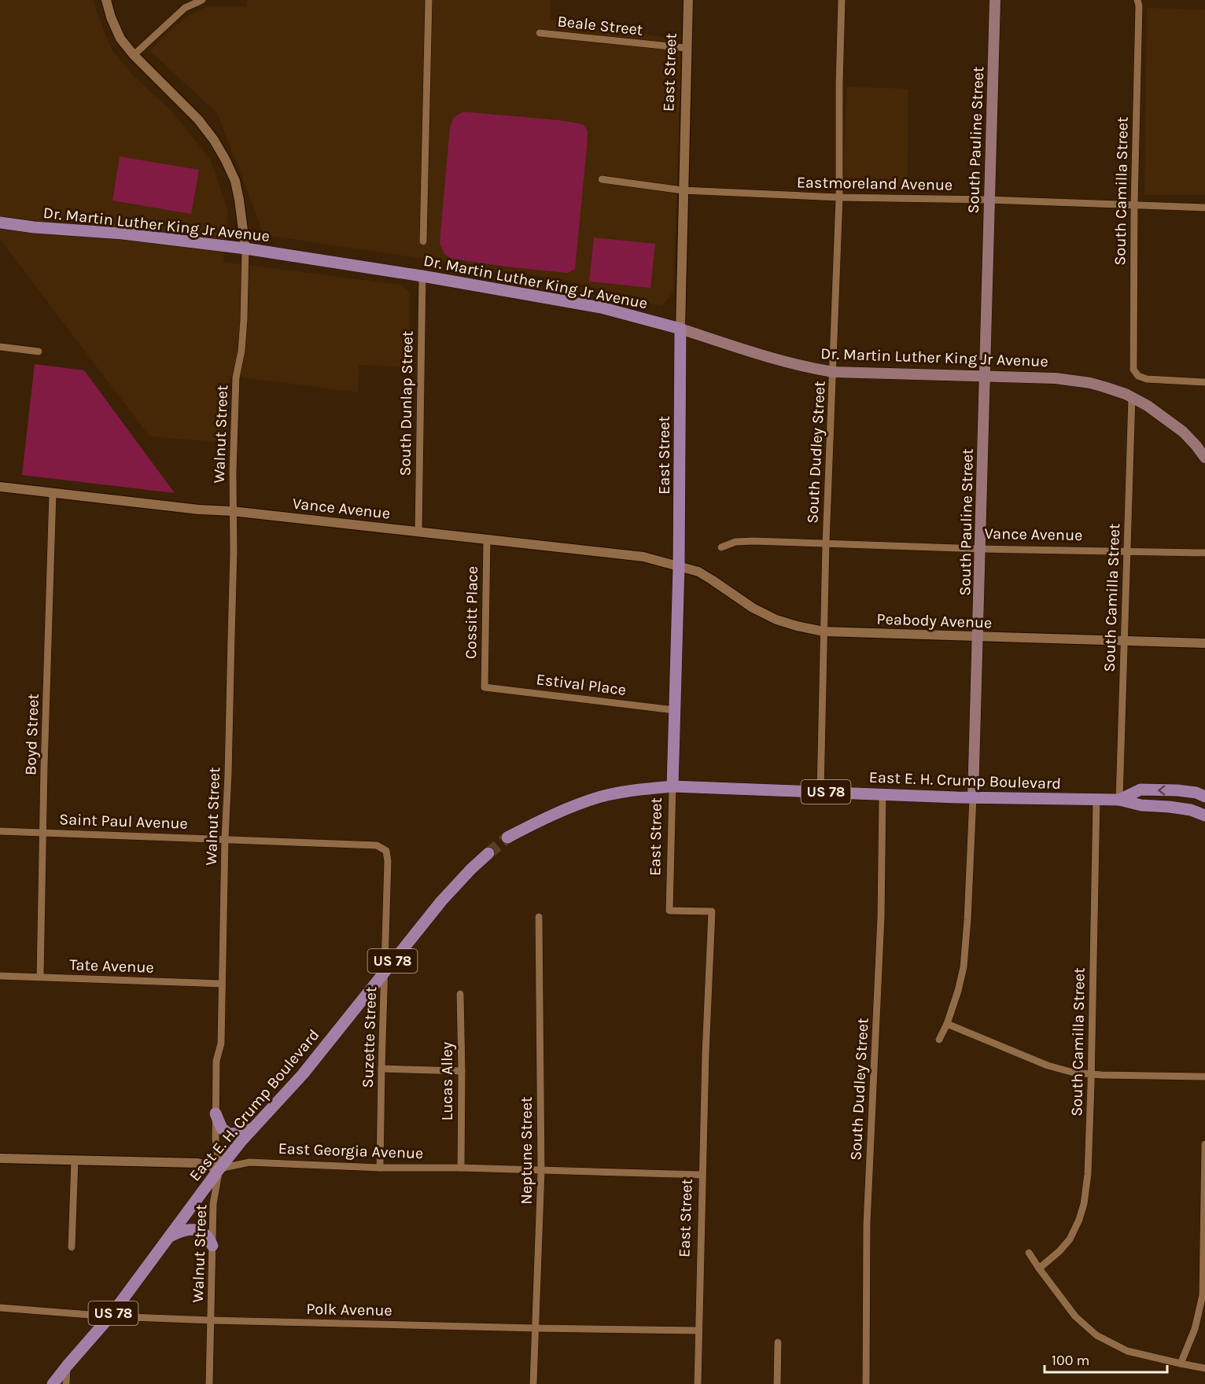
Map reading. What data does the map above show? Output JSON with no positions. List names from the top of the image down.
{
  "streets": {
    "main road": [
      "East Street",
      "South Pauline Street",
      "Dr. Martin Luther King Jr Avenue",
      "East E. H. Crump Boulevard",
      "US 78"
    ],
    "street": [
      "Beale Street",
      "Eastmoreland Avenue",
      "South Camilla Street",
      "South Dunlap Street",
      "Walnut Street",
      "South Dudley Street",
      "Vance Avenue",
      "Cossitt Place",
      "Peabody Avenue",
      "Estival Place",
      "Boyd Street",
      "Saint Paul Avenue",
      "Tate Avenue",
      "Suzette Street",
      "Lucas Alley",
      "East Georgia Avenue",
      "Neptune Street",
      "Polk Avenue"
    ]
  },
  "crossings": [
    ["Beale Street", "East Street"],
    ["East Street", "Eastmoreland Avenue"],
    ["East Street", "Dr. Martin Luther King Jr Avenue"],
    ["East Street", "Vance Avenue"],
    ["East Street", "Peabody Avenue"],
    ["East Street", "Estival Place"],
    ["East Street", "East E. H. Crump Boulevard"],
    ["East Street", "East Georgia Avenue"],
    ["East Street", "Polk Avenue"],
    ["South Pauline Street", "Eastmoreland Avenue"],
    ["South Pauline Street", "Dr. Martin Luther King Jr Avenue"],
    ["South Pauline Street", "Vance Avenue"],
    ["South Pauline Street", "Peabody Avenue"],
    ["South Pauline Street", "East E. H. Crump Boulevard"],
    ["Eastmoreland Avenue", "South Camilla Street"],
    ["Eastmoreland Avenue", "South Dudley Street"],
    ["South Camilla Street", "Dr. Martin Luther King Jr Avenue"],
    ["South Camilla Street", "Vance Avenue"],
    ["South Camilla Street", "Peabody Avenue"],
    ["South Camilla Street", "East E. H. Crump Boulevard"],
    ["Dr. Martin Luther King Jr Avenue", "South Dunlap Street"],
    ["Dr. Martin Luther King Jr Avenue", "Walnut Street"],
    ["Dr. Martin Luther King Jr Avenue", "South Dudley Street"],
    ["South Dunlap Street", "Vance Avenue"],
    ["Walnut Street", "Vance Avenue"],
    ["Walnut Street", "East E. H. Crump Boulevard"],
    ["Walnut Street", "Saint Paul Avenue"],
    ["Walnut Street", "Tate Avenue"],
    ["Walnut Street", "East Georgia Avenue"],
    ["Walnut Street", "Polk Avenue"],
    ["South Dudley Street", "Vance Avenue"],
    ["South Dudley Street", "Peabody Avenue"],
    ["South Dudley Street", "East E. H. Crump Boulevard"],
    ["Vance Avenue", "Cossitt Place"],
    ["Vance Avenue", "Peabody Avenue"],
    ["Vance Avenue", "Boyd Street"],
    ["Cossitt Place", "Estival Place"],
    ["Boyd Street", "Saint Paul Avenue"],
    ["Boyd Street", "Tate Avenue"],
    ["East E. H. Crump Boulevard", "Suzette Street"],
    ["East E. H. Crump Boulevard", "East Georgia Avenue"],
    ["East E. H. Crump Boulevard", "Polk Avenue"],
    ["Saint Paul Avenue", "Suzette Street"],
    ["Suzette Street", "East Georgia Avenue"],
    ["Lucas Alley", "East Georgia Avenue"],
    ["East Georgia Avenue", "Neptune Street"],
    ["Neptune Street", "Polk Avenue"]
  ],
  "scale_bar": "100 m"
}
